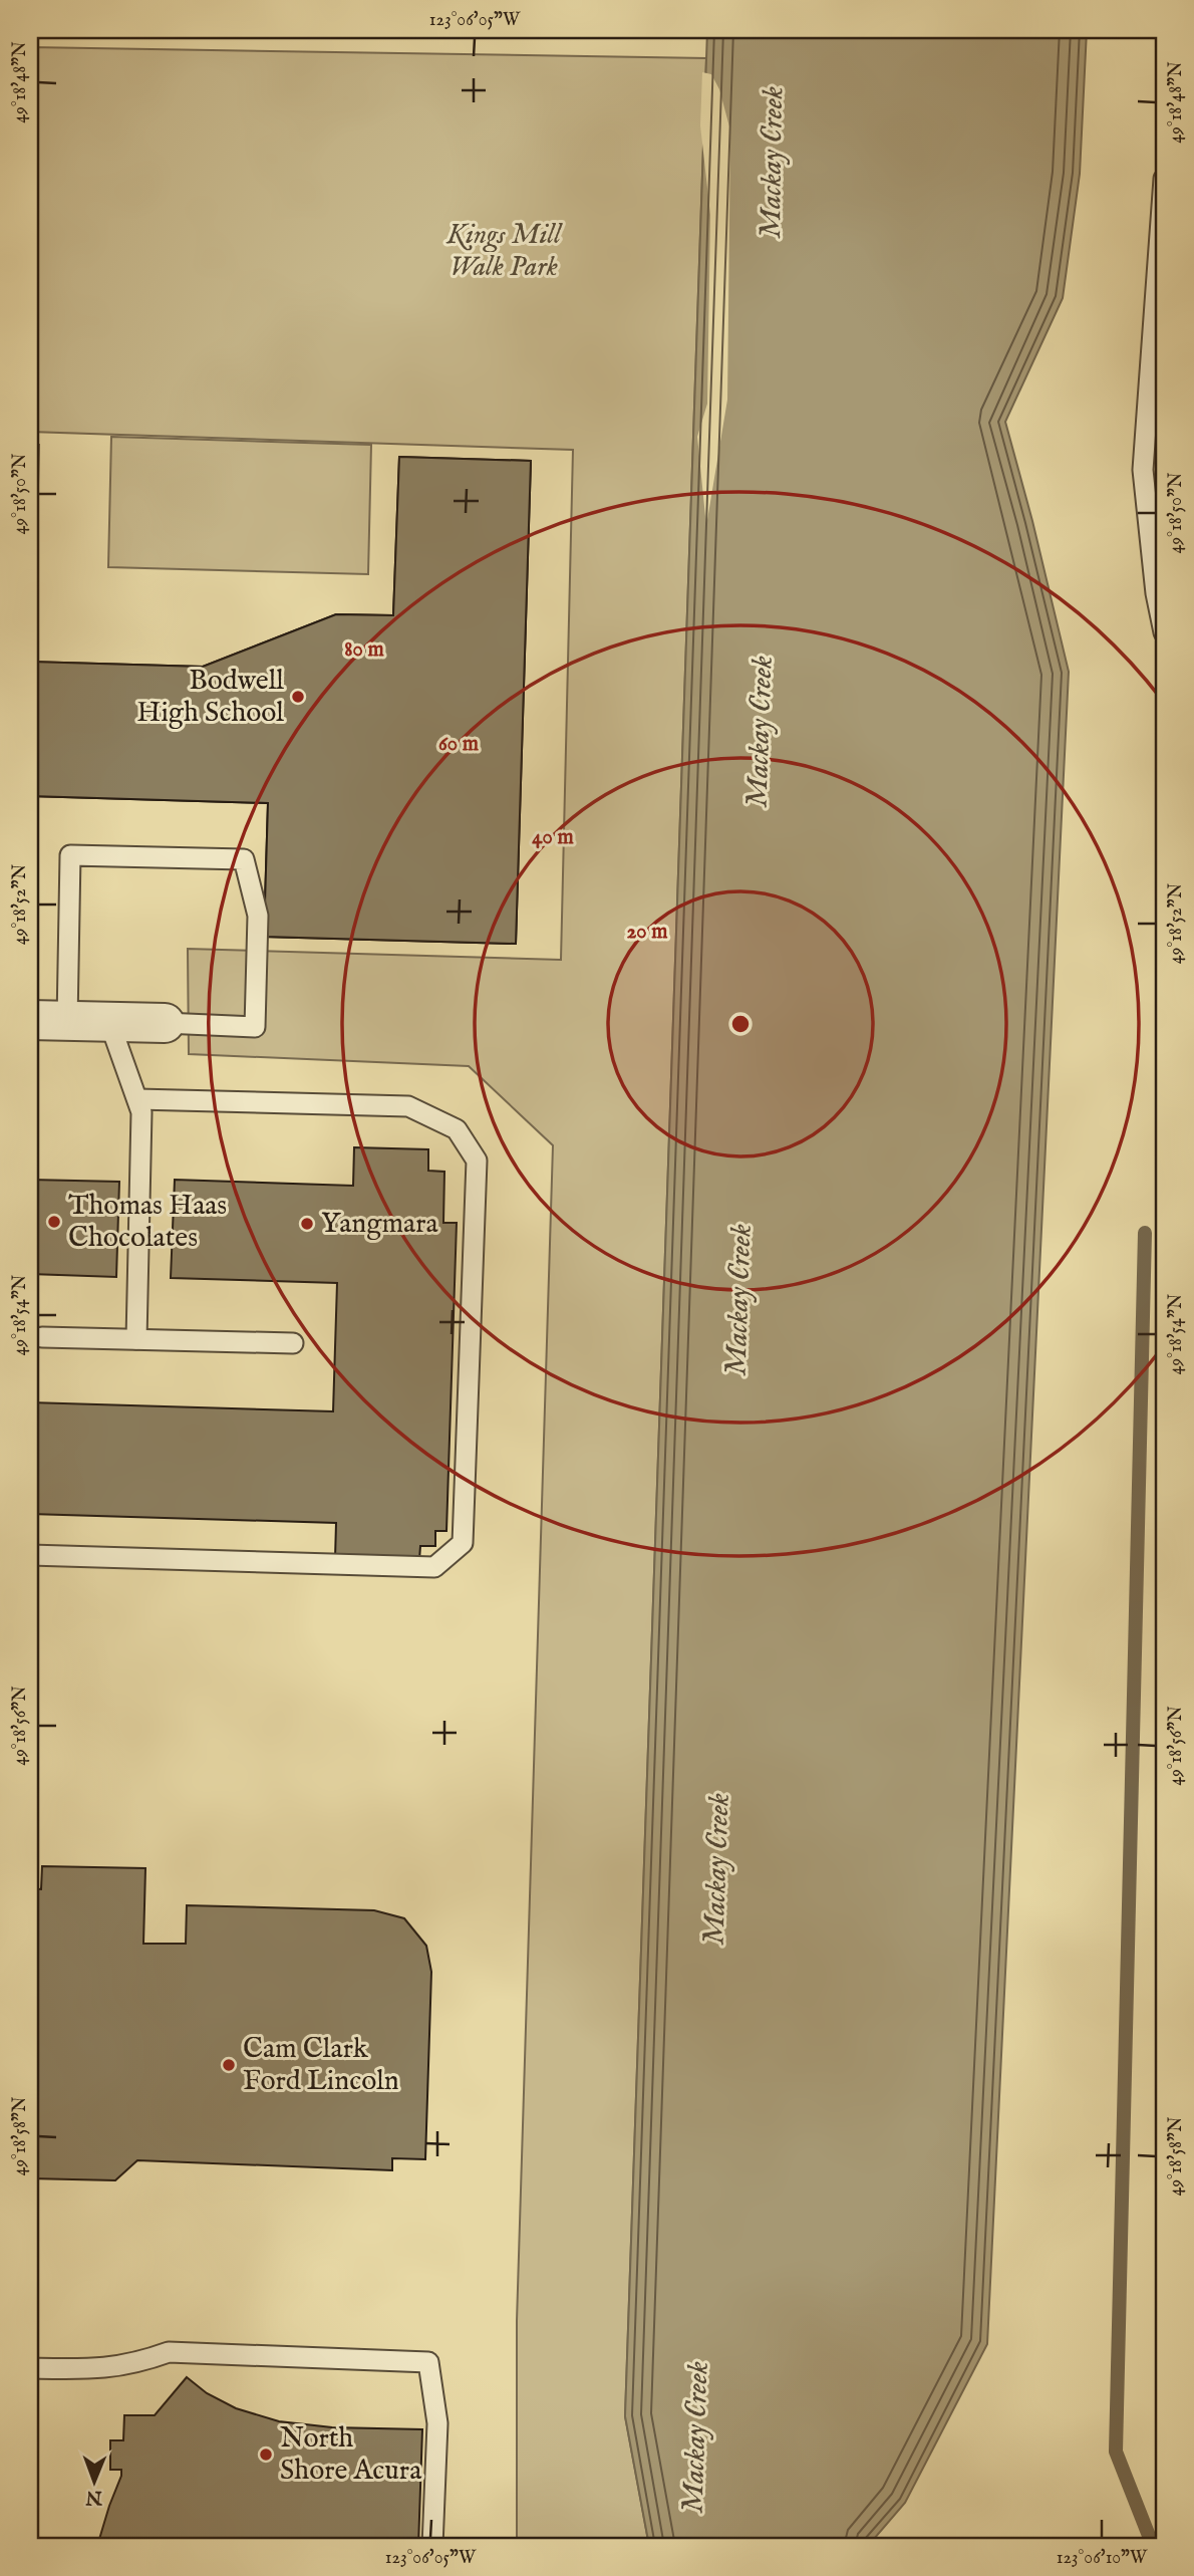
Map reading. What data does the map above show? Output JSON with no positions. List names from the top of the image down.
{
  "water": ["Mackay Creek"],
  "parks": ["Kings Mill Walk Park"],
  "places": [
    "Bodwell High School",
    "Thomas Haas Chocolates",
    "Yangmara",
    "Cam Clark Ford Lincoln",
    "North Shore Acura"
  ],
  "north": "bottom",
  "coordinates": [
    "123°06'05\"W",
    "49°18'48\"N",
    "49°18'50\"N",
    "49°18'52\"N",
    "49°18'54\"N",
    "49°18'56\"N",
    "49°18'58\"N",
    "123°06'10\"W"
  ],
  "rings": [
    "80 m",
    "60 m",
    "40 m",
    "20 m"
  ]
}
